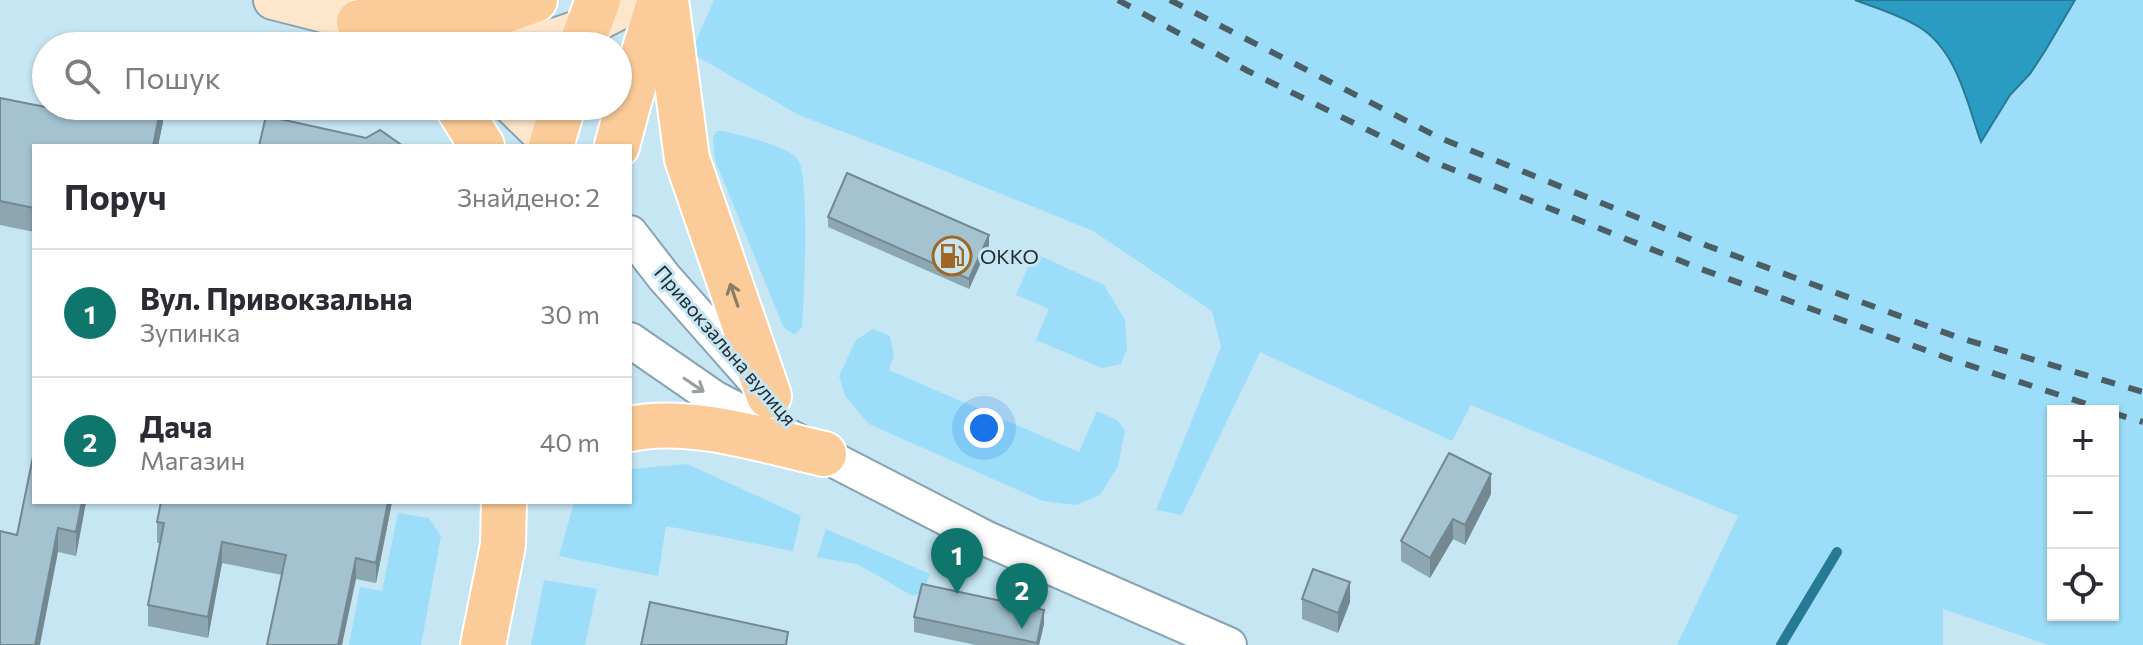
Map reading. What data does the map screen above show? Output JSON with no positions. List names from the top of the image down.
{
  "streets": {
    "street": ["Привокзальна вулиця"]
  },
  "places": {
    "fuel station": ["ОККО"]
  },
  "page": {
    "search": "Пошук",
    "heading": ["Поруч", "Знайдено: 2"],
    "list": [
      {
        "mark": "1",
        "name": "Вул. Привокзальна",
        "note": "Зупинка",
        "value": "30 m"
      },
      {
        "mark": "2",
        "name": "Дача",
        "note": "Магазин",
        "value": "40 m"
      }
    ],
    "map_buttons": ["+", "−"],
    "pins": ["1", "2"]
  }
}
